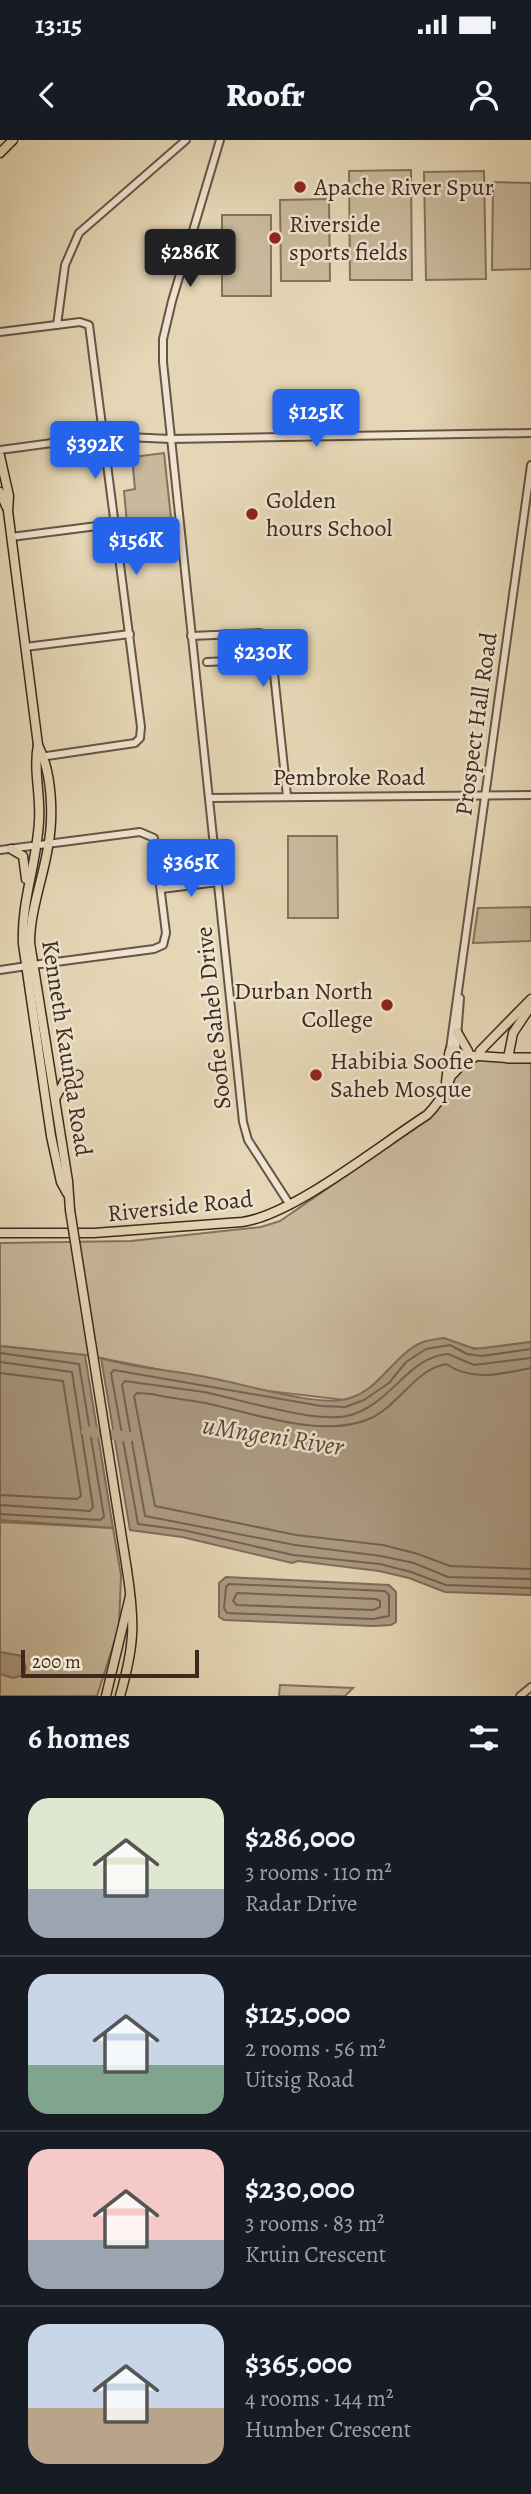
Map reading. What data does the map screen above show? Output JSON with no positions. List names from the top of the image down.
{
  "streets": {
    "main road": ["Kenneth Kaunda Road", "Riverside Road"],
    "street": ["Prospect Hall Road", "Pembroke Road", "Soofie Saheb Drive"]
  },
  "crossings": [
    ["Prospect Hall Road", "Pembroke Road"],
    ["Prospect Hall Road", "Riverside Road"],
    ["Pembroke Road", "Soofie Saheb Drive"],
    ["Soofie Saheb Drive", "Riverside Road"]
  ],
  "water": ["uMngeni River"],
  "places": [
    "Apache River Spur",
    "Riverside sports fields",
    "Golden hours School",
    "Durban North College",
    "Habibia Soofie Saheb Mosque"
  ],
  "scale_bar": "200 m",
  "page": {
    "status": "13:15",
    "header": "Roofr",
    "price": [
      "$286K",
      "$125K",
      "$392K",
      "$156K",
      "$230K",
      "$365K"
    ],
    "scale": "200 m",
    "heading": "6 homes",
    "list": [
      {
        "name": "$286,000",
        "note": "3 rooms · 110 m² · Radar Drive"
      },
      {
        "name": "$125,000",
        "note": "2 rooms · 56 m² · Uitsig Road"
      },
      {
        "name": "$230,000",
        "note": "3 rooms · 83 m² · Kruin Crescent"
      },
      {
        "name": "$365,000",
        "note": "4 rooms · 144 m² · Humber Crescent"
      }
    ]
  }
}
